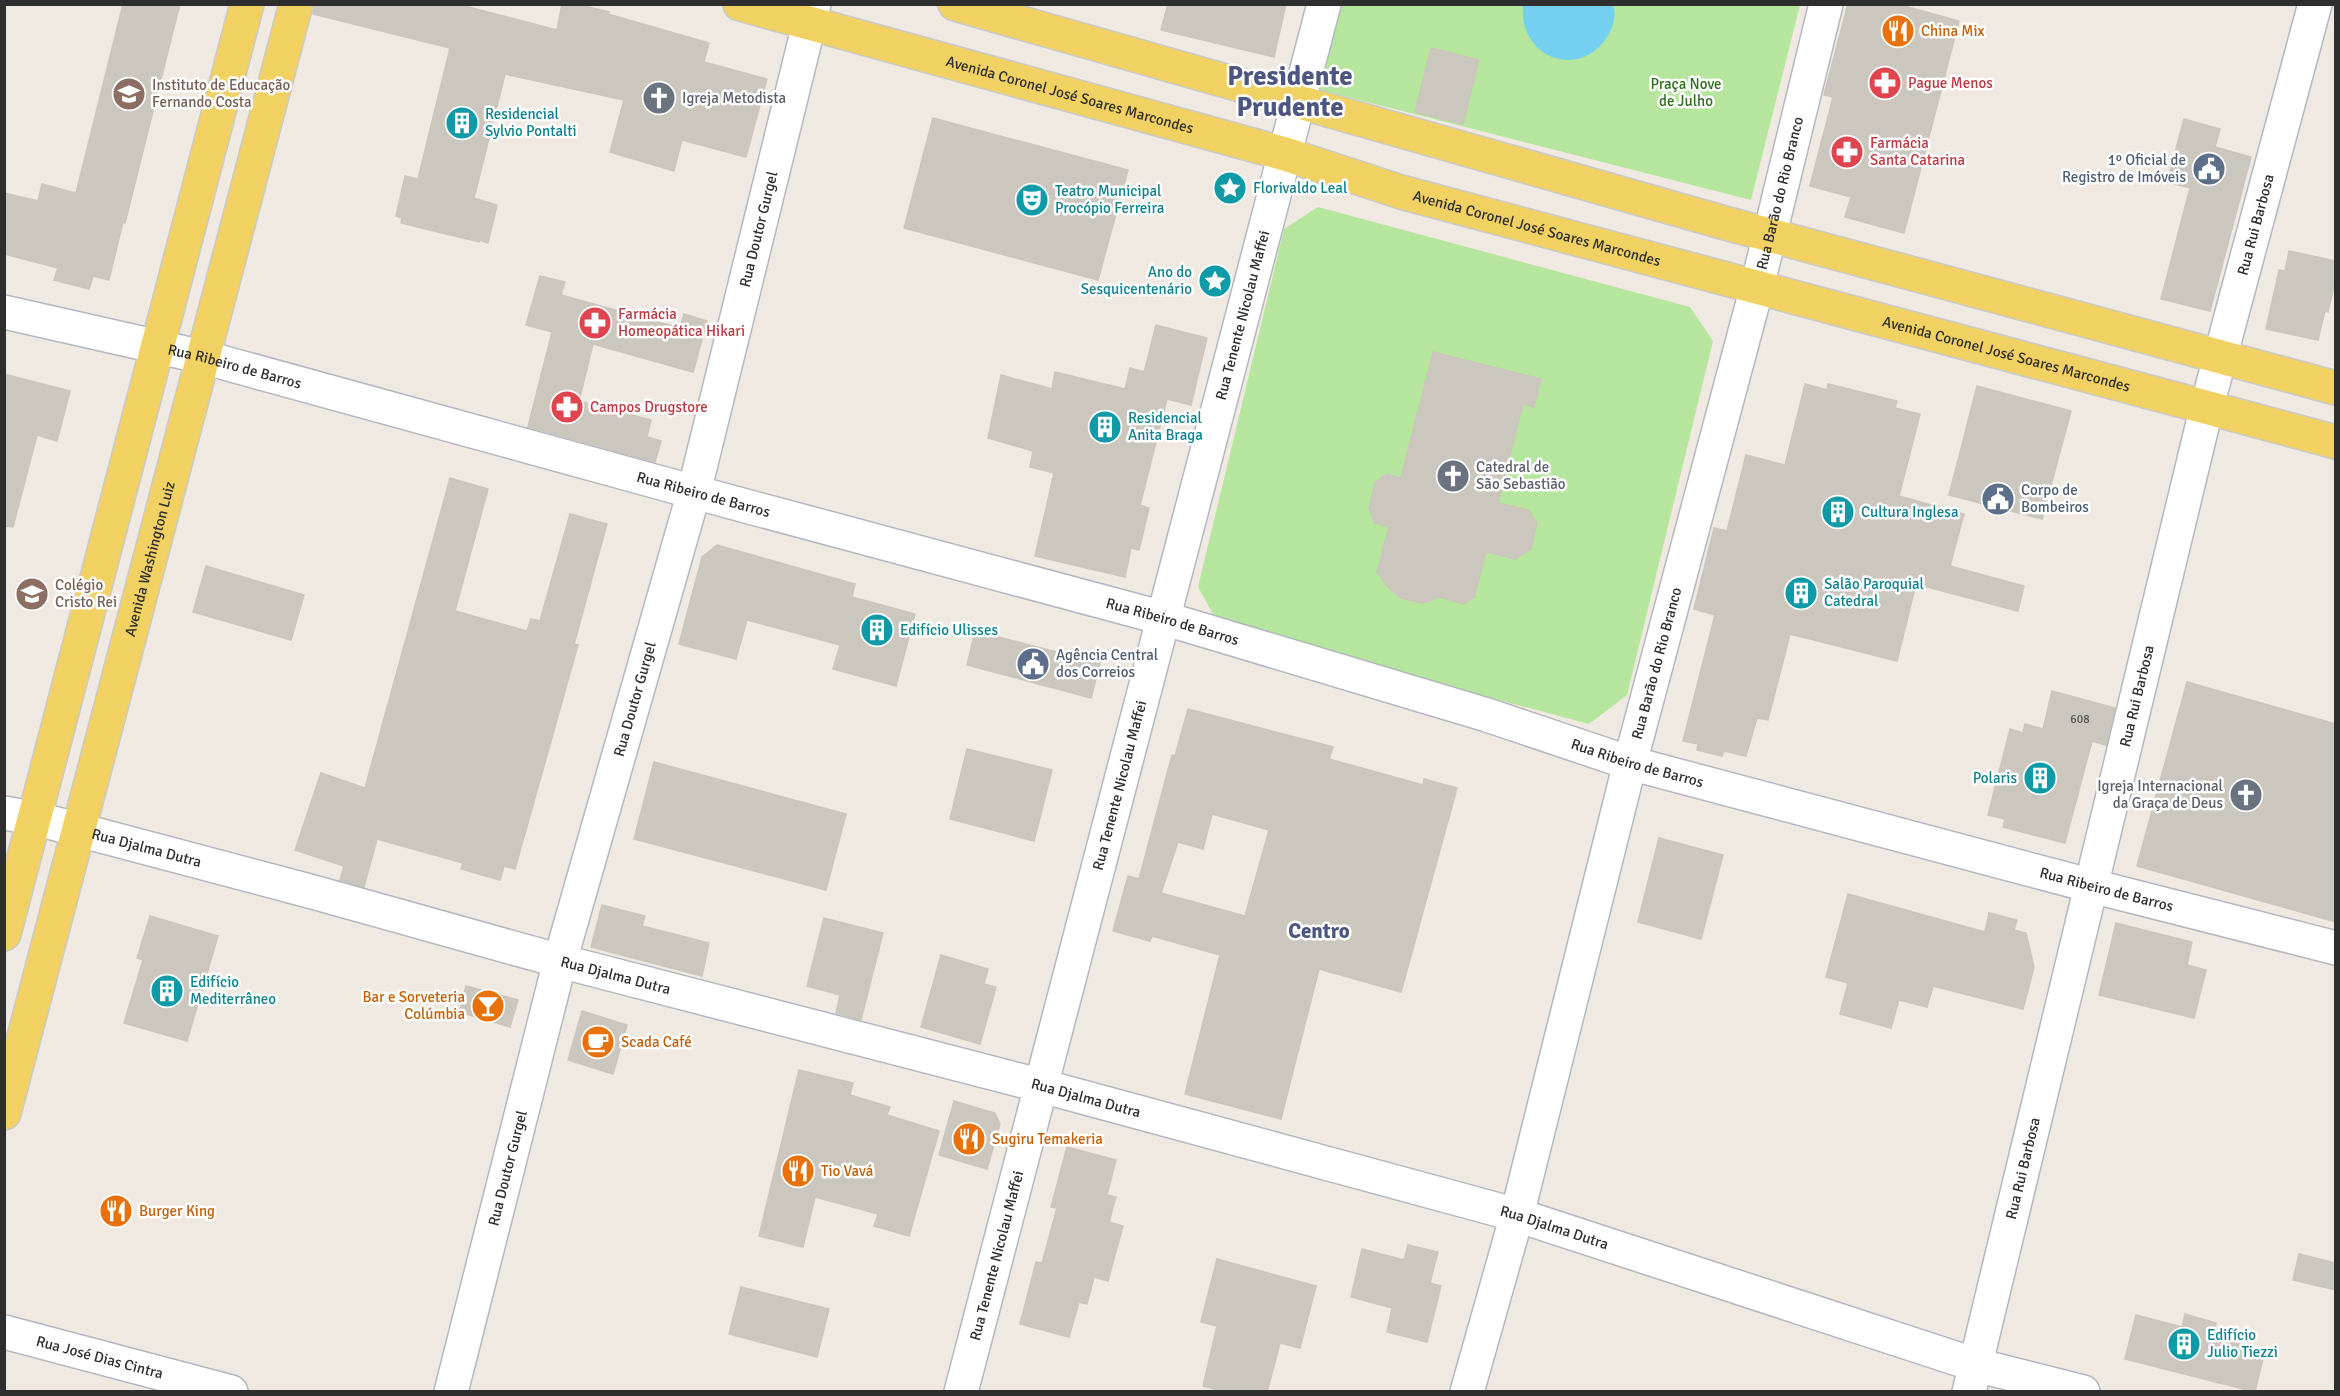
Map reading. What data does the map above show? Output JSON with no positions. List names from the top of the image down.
{
  "streets": {
    "main road": ["Avenida Coronel José Soares Marcondes", "Avenida Washington Luiz"],
    "street": [
      "Rua Barão do Rio Branco",
      "Rua Rui Barbosa",
      "Rua Doutor Gurgel",
      "Rua Tenente Nicolau Maffei",
      "Rua Ribeiro de Barros",
      "Rua Djalma Dutra",
      "Rua José Dias Cintra"
    ]
  },
  "crossings": [
    ["Avenida Coronel José Soares Marcondes", "Rua Barão do Rio Branco"],
    ["Avenida Coronel José Soares Marcondes", "Rua Rui Barbosa"],
    ["Avenida Coronel José Soares Marcondes", "Rua Doutor Gurgel"],
    ["Avenida Coronel José Soares Marcondes", "Rua Tenente Nicolau Maffei"],
    ["Rua Barão do Rio Branco", "Rua Ribeiro de Barros"],
    ["Rua Barão do Rio Branco", "Rua Djalma Dutra"],
    ["Rua Rui Barbosa", "Rua Ribeiro de Barros"],
    ["Rua Rui Barbosa", "Rua Djalma Dutra"],
    ["Rua Doutor Gurgel", "Rua Ribeiro de Barros"],
    ["Rua Doutor Gurgel", "Rua Djalma Dutra"],
    ["Rua Tenente Nicolau Maffei", "Rua Ribeiro de Barros"],
    ["Rua Tenente Nicolau Maffei", "Rua Djalma Dutra"],
    ["Rua Ribeiro de Barros", "Avenida Washington Luiz"],
    ["Avenida Washington Luiz", "Rua Djalma Dutra"]
  ],
  "districts": ["Presidente Prudente", "Centro"],
  "parks": ["Praça Nove de Julho"],
  "places": {
    "restaurant": [
      "China Mix",
      "Sugiru Temakeria",
      "Tio Vavá",
      "Burger King"
    ],
    "pharmacy": [
      "Pague Menos",
      "Farmácia Santa Catarina",
      "Farmácia Homeopática Hikari",
      "Campos Drugstore"
    ],
    "school or university": ["Instituto de Educação Fernando Costa", "Colégio Cristo Rei"],
    "church": ["Igreja Metodista", "Catedral de São Sebastião", "Igreja Internacional da Graça de Deus"],
    "building": [
      "Residencial Sylvio Pontalti",
      "Residencial Anita Braga",
      "Cultura Inglesa",
      "Salão Paroquial Catedral",
      "Edifício Ulisses",
      "Polaris",
      "Edifício Mediterrâneo",
      "Edifício Julio Tiezzi"
    ],
    "public building": ["1º Oficial de Registro de Imóveis", "Corpo de Bombeiros", "Agência Central dos Correios"],
    "place": ["Florivaldo Leal", "Ano do Sesquicentenário"],
    "theatre": ["Teatro Municipal Procópio Ferreira"],
    "bar": ["Bar e Sorveteria Colúmbia"],
    "cafe": ["Scada Café"]
  },
  "house_numbers": ["608"]
}
